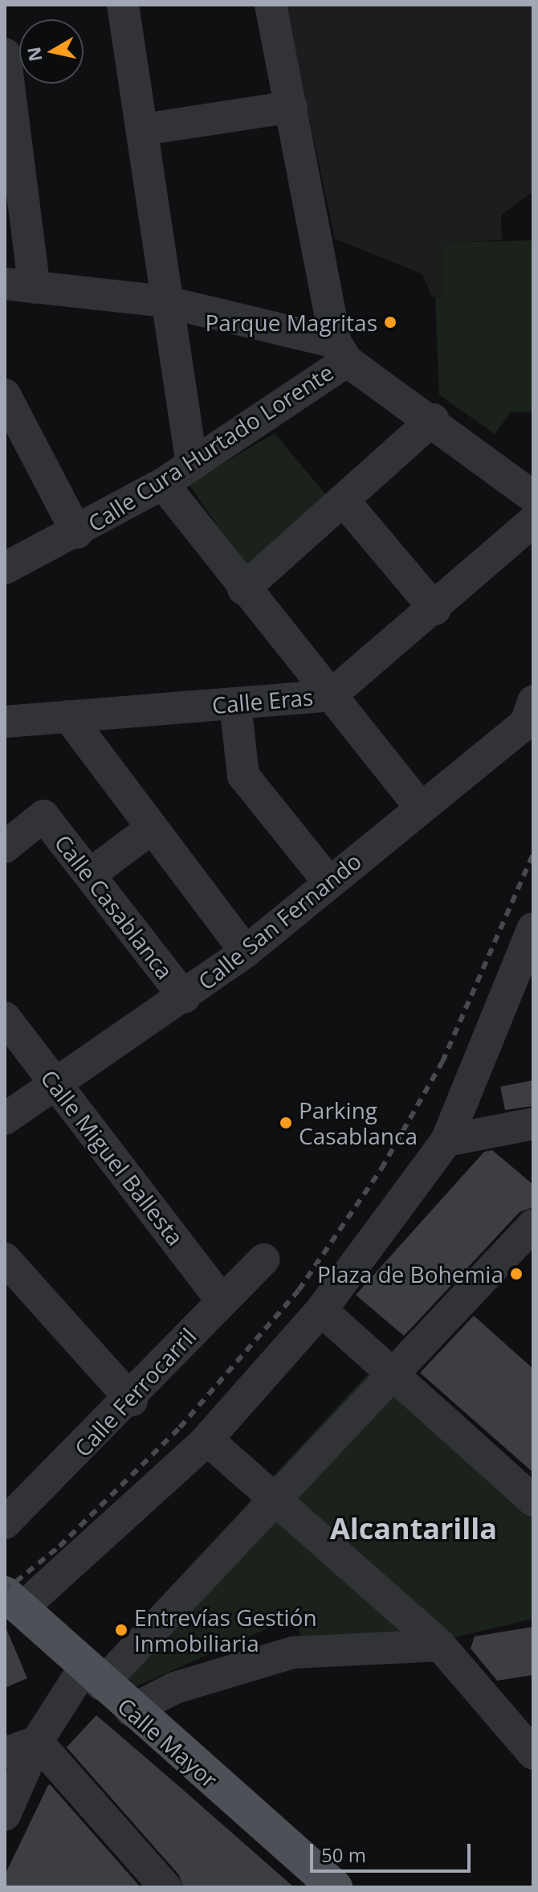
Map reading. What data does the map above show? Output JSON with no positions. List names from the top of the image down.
{
  "streets": {
    "main road": ["Calle Mayor"],
    "street": [
      "Calle Cura Hurtado Lorente",
      "Calle Eras",
      "Calle Casablanca",
      "Calle San Fernando",
      "Calle Miguel Ballesta",
      "Calle Ferrocarril"
    ]
  },
  "crossings": [
    ["Calle Casablanca", "Calle San Fernando"],
    ["Calle San Fernando", "Calle Miguel Ballesta"],
    ["Calle Miguel Ballesta", "Calle Ferrocarril"]
  ],
  "districts": ["Alcantarilla"],
  "places": [
    "Parque Magritas",
    "Parking Casablanca",
    "Plaza de Bohemia",
    "Entrevías Gestión Inmobiliaria"
  ],
  "scale_bar": "50 m",
  "north": "left"
}
